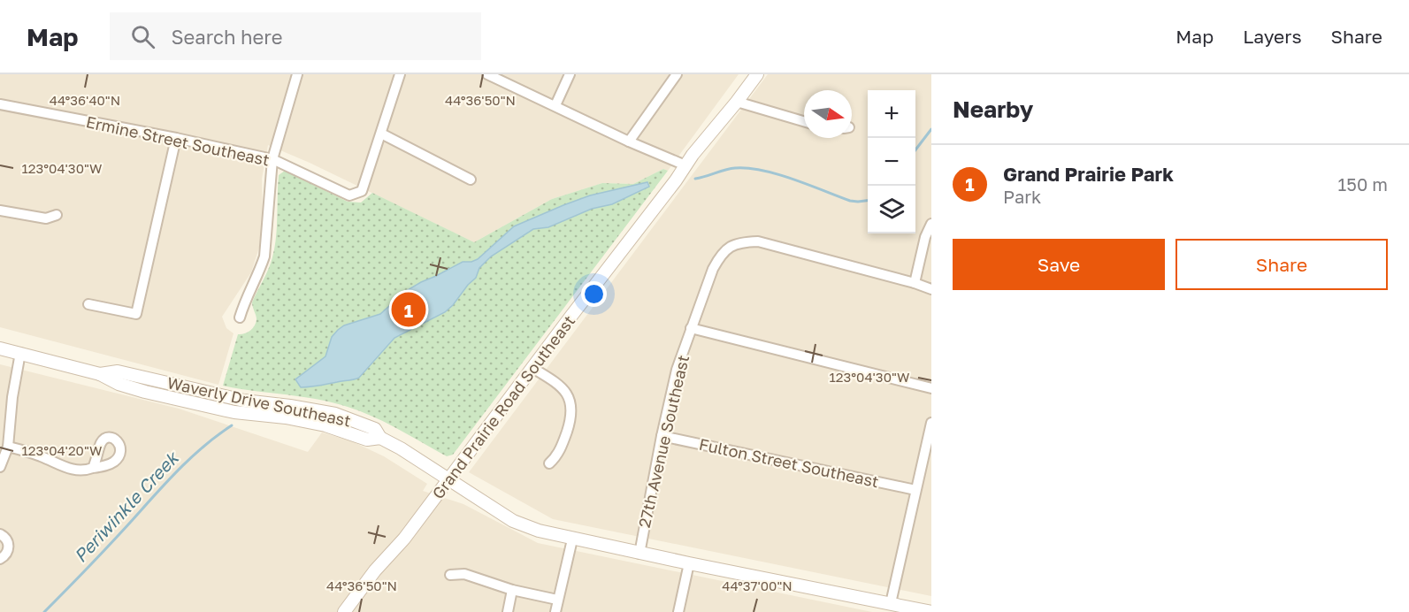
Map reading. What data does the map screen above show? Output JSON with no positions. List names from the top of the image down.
{
  "streets": {
    "main road": ["Waverly Drive Southeast", "Grand Prairie Road Southeast"],
    "street": ["Ermine Street Southeast", "27th Avenue Southeast", "Fulton Street Southeast"]
  },
  "crossings": [
    ["Waverly Drive Southeast", "Grand Prairie Road Southeast"],
    ["Waverly Drive Southeast", "27th Avenue Southeast"],
    ["27th Avenue Southeast", "Fulton Street Southeast"]
  ],
  "water": ["Periwinkle Creek"],
  "north": "right",
  "page": {
    "header": "Map",
    "search": "Search here",
    "nav": ["Map", "Layers", "Share"],
    "heading": "Nearby",
    "map_buttons": ["+", "−"],
    "list": [
      {
        "mark": "1",
        "name": "Grand Prairie Park",
        "note": "Park",
        "value": "150 m"
      }
    ],
    "buttons": ["Save", "Share"],
    "pins": "1"
  },
  "coordinates": [
    "44°36'40\"N",
    "44°36'50\"N",
    "123°04'30\"W",
    "123°04'20\"W",
    "44°37'00\"N"
  ]
}
